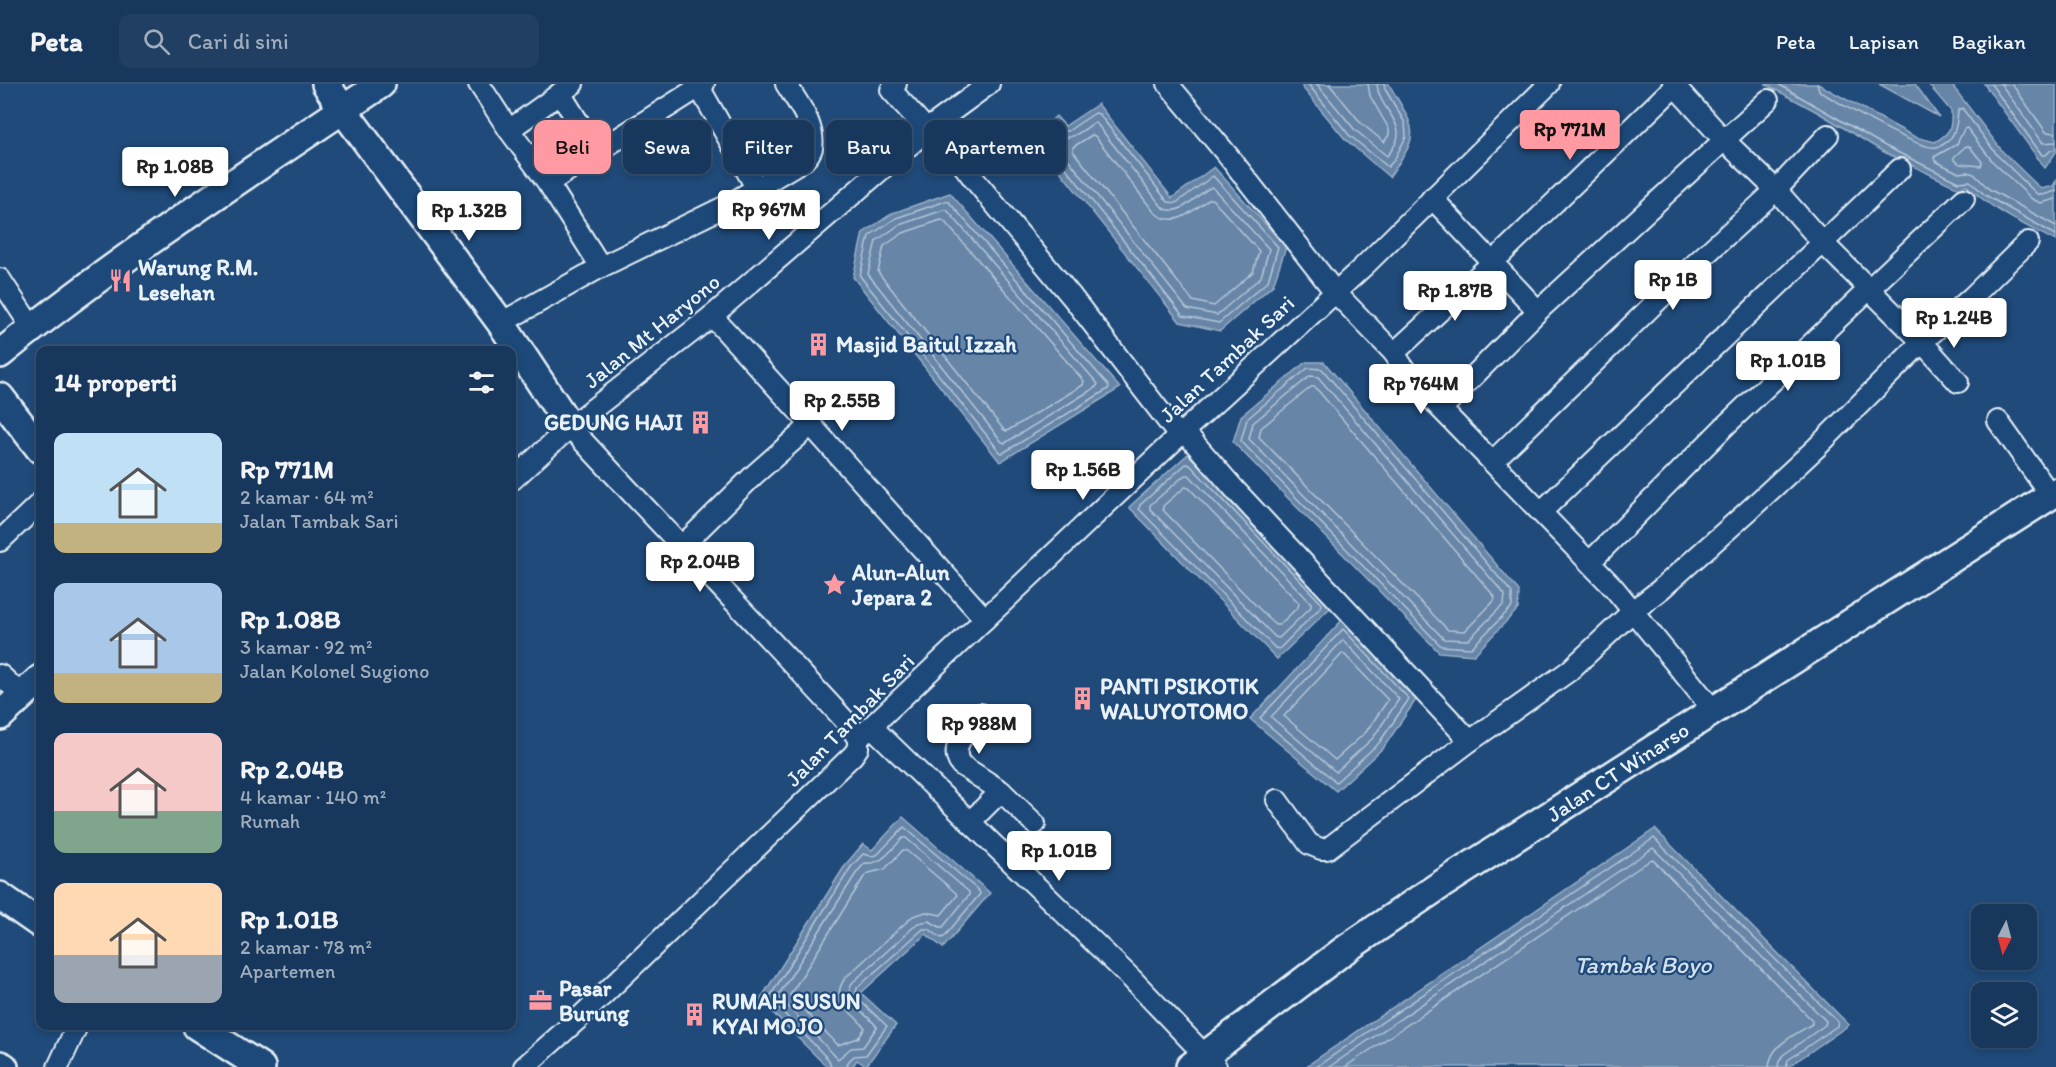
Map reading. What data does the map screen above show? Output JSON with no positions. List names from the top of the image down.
{
  "streets": {
    "street": ["Jalan Mt Haryono", "Jalan Tambak Sari", "Jalan CT Winarso"]
  },
  "water": ["Tambak Boyo"],
  "places": {
    "restaurant": ["Warung R.M. Lesehan"],
    "building": [
      "Masjid Baitul Izzah",
      "GEDUNG HAJI",
      "PANTI PSIKOTIK WALUYOTOMO",
      "RUMAH SUSUN KYAI MOJO"
    ],
    "place": ["Alun-Alun Jepara 2"],
    "office": ["Pasar Burung"]
  },
  "north": "bottom",
  "page": {
    "header": "Peta",
    "search": "Cari di sini",
    "nav": ["Peta", "Lapisan", "Bagikan"],
    "price": [
      "Rp 771M",
      "Rp 1.08B",
      "Rp 967M",
      "Rp 1.32B",
      "Rp 1B",
      "Rp 1.87B",
      "Rp 1.24B",
      "Rp 1.01B",
      "Rp 764M",
      "Rp 2.55B",
      "Rp 1.56B",
      "Rp 2.04B",
      "Rp 988M",
      "Rp 1.01B"
    ],
    "chip": [
      "Beli",
      "Sewa",
      "Filter",
      "Baru",
      "Apartemen"
    ],
    "heading": "14 properti",
    "list": [
      {
        "name": "Rp 771M",
        "note": "2 kamar · 64 m² · Jalan Tambak Sari"
      },
      {
        "name": "Rp 1.08B",
        "note": "3 kamar · 92 m² · Jalan Kolonel Sugiono"
      },
      {
        "name": "Rp 2.04B",
        "note": "4 kamar · 140 m² · Rumah"
      },
      {
        "name": "Rp 1.01B",
        "note": "2 kamar · 78 m² · Apartemen"
      }
    ]
  }
}
